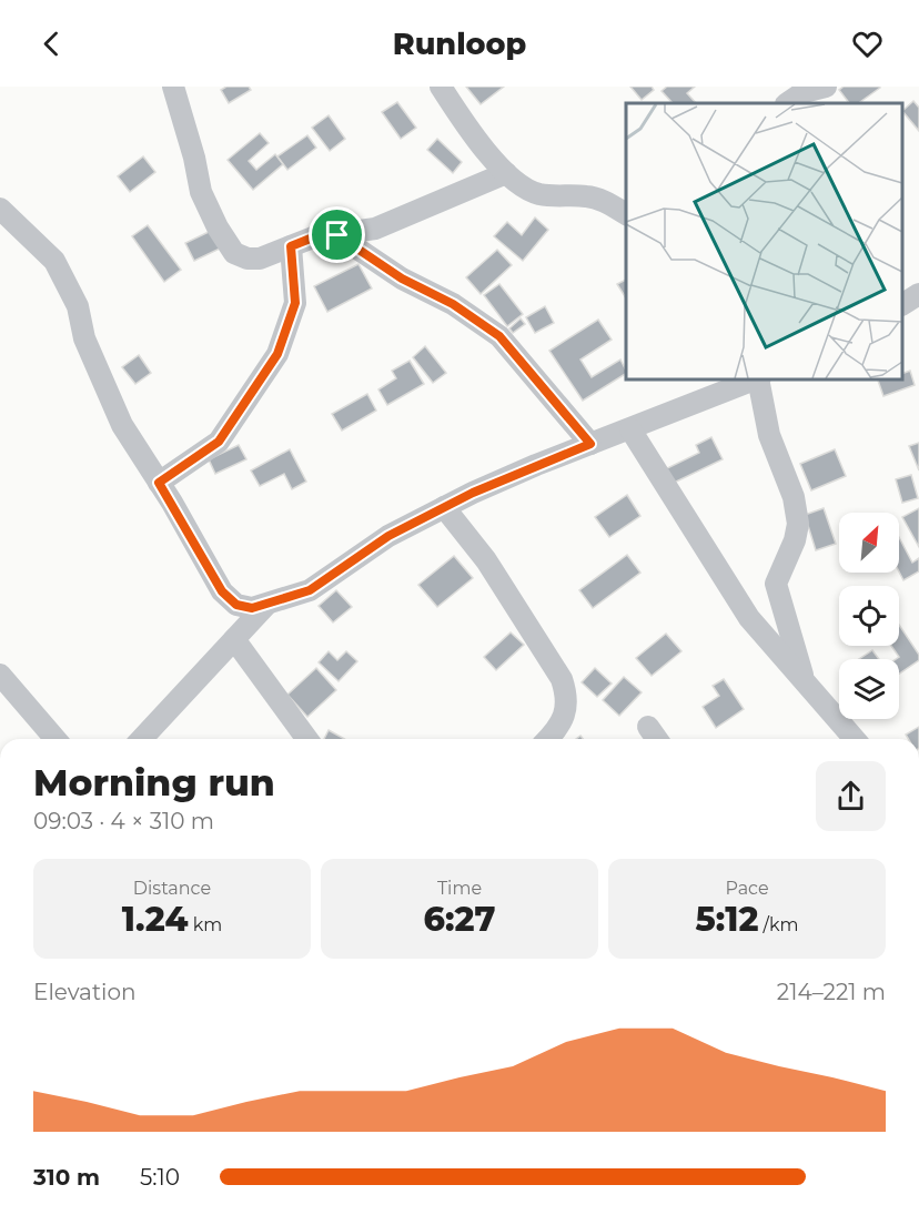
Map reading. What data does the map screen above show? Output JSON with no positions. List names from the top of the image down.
{
  "north": "top right",
  "page": {
    "header": "Runloop",
    "heading": ["Morning run", "09:03 · 4 × 310 m"],
    "stats": [
      ["Distance", "1.24 km"],
      ["Time", "6:27"],
      ["Pace", "5:12 /km"]
    ],
    "chart": ["Elevation", "214–221 m"],
    "list": [
      {
        "name": "310 m",
        "note": "5:10"
      }
    ]
  }
}
